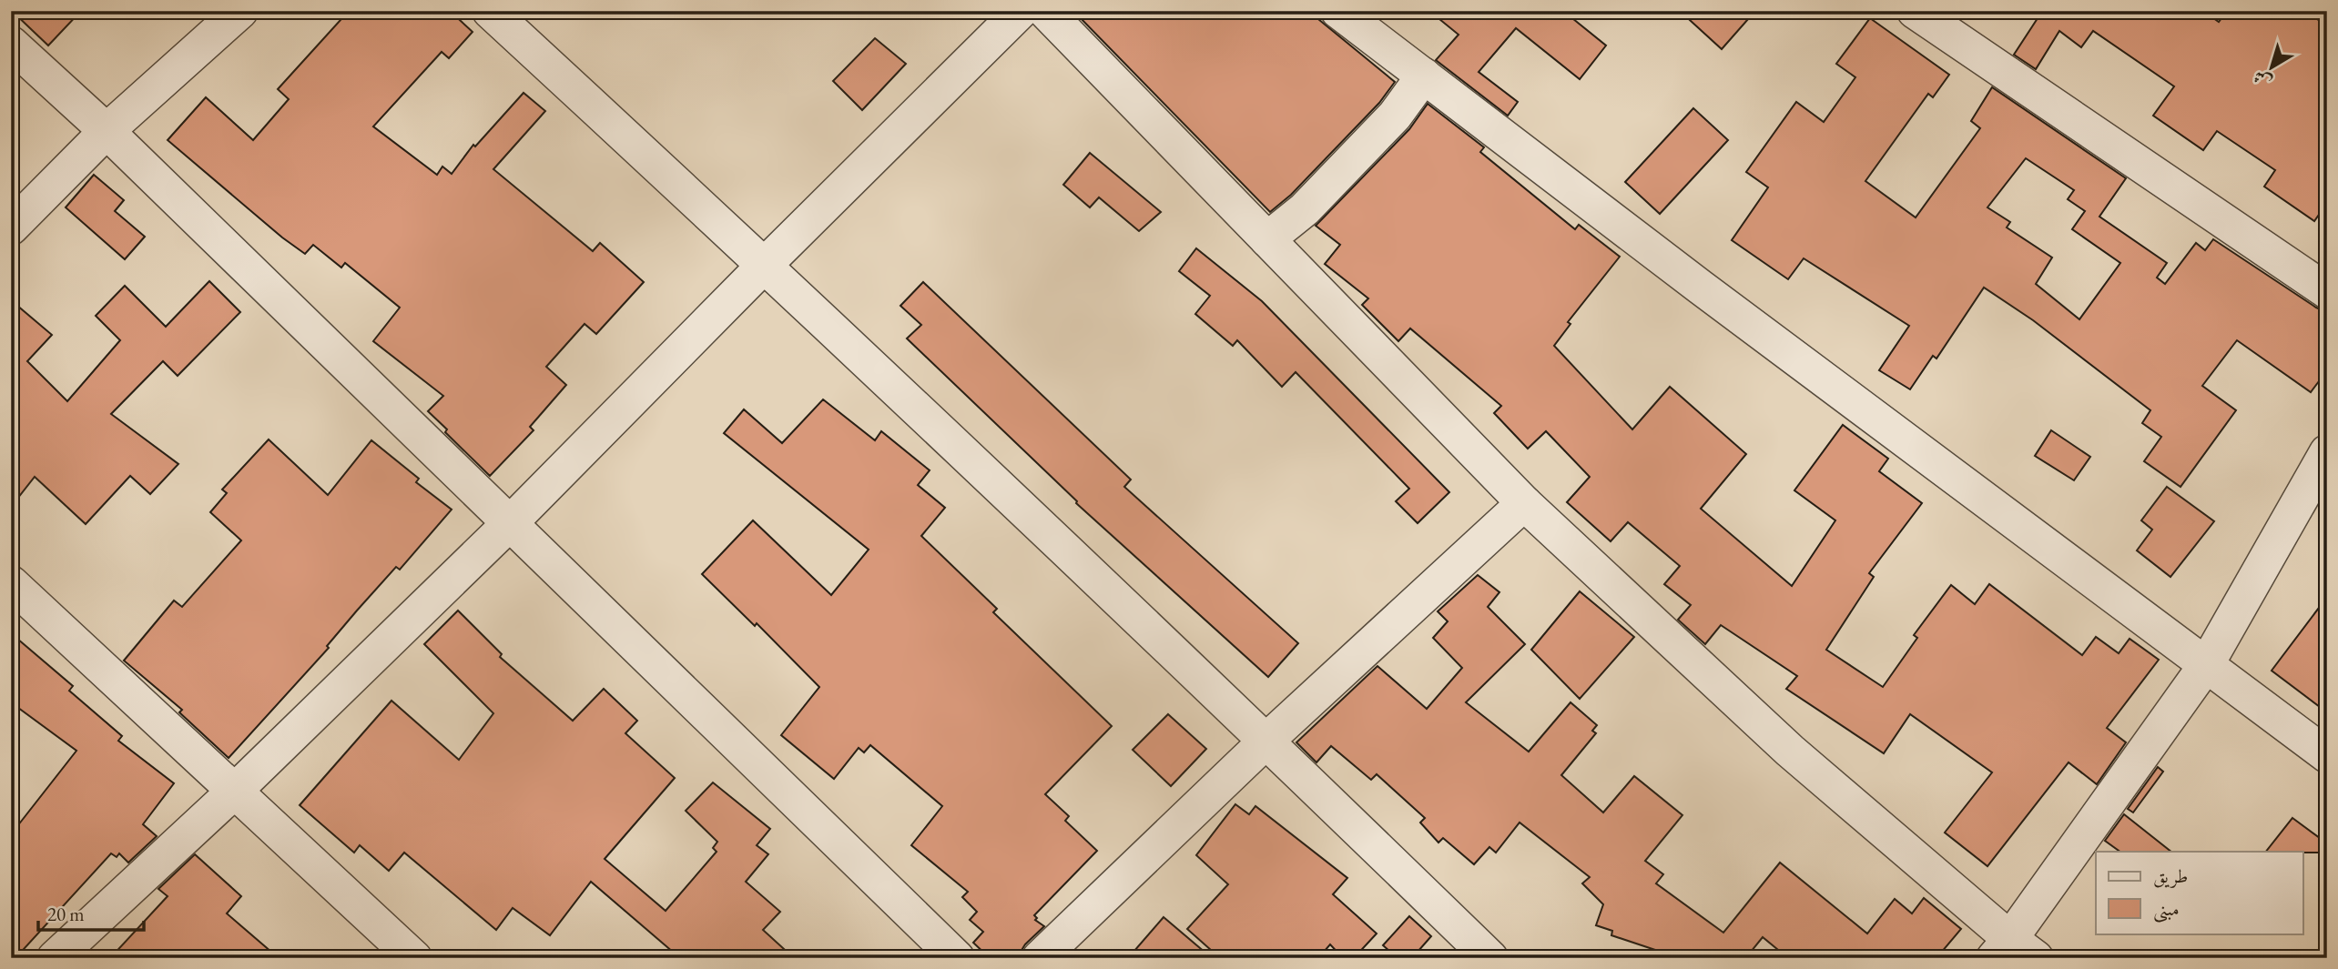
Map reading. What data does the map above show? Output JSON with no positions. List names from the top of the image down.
{
  "legend": ["طريق", "مبنى"],
  "scale_bar": "20 m",
  "north": "bottom left"
}
